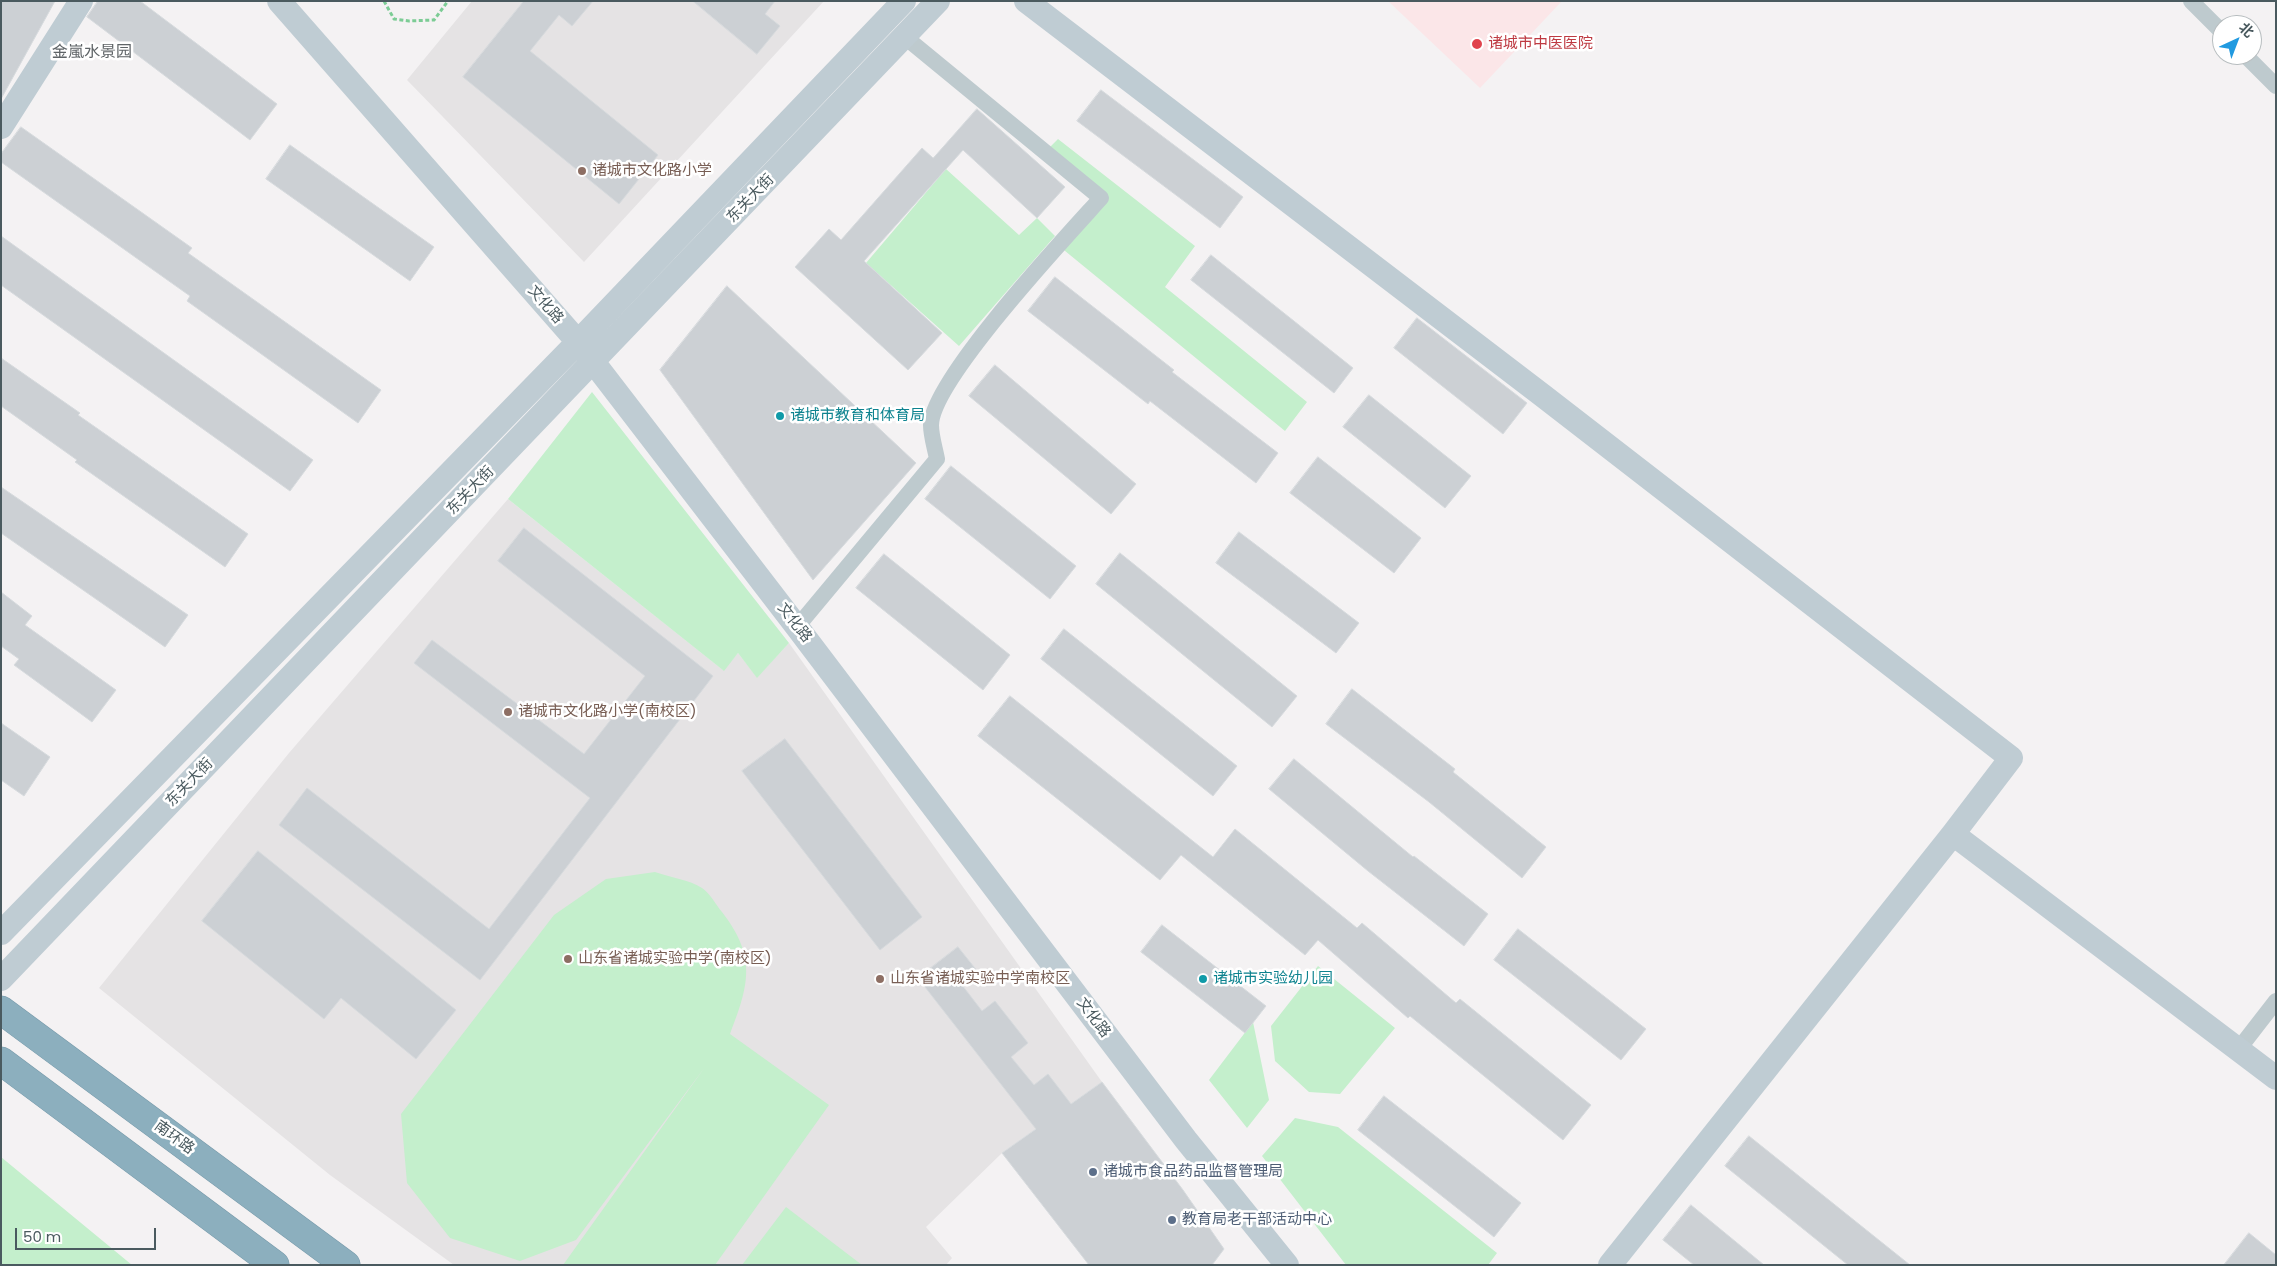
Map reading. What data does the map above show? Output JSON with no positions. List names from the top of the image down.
{
  "streets": {
    "highway": ["南环路"],
    "street": ["东关大街", "文化路"]
  },
  "crossings": [
    ["东关大街", "文化路"]
  ],
  "districts": ["金嵐水景园"],
  "places": [
    "诸城市中医医院",
    "诸城市文化路小学",
    "诸城市教育和体育局",
    "诸城市文化路小学(南校区)",
    "山东省诸城实验中学(南校区)",
    "山东省诸城实验中学南校区",
    "诸城市实验幼儿园",
    "诸城市食品药品监督管理局",
    "教育局老干部活动中心"
  ],
  "scale_bar": "50 m",
  "north": "top right"
}
